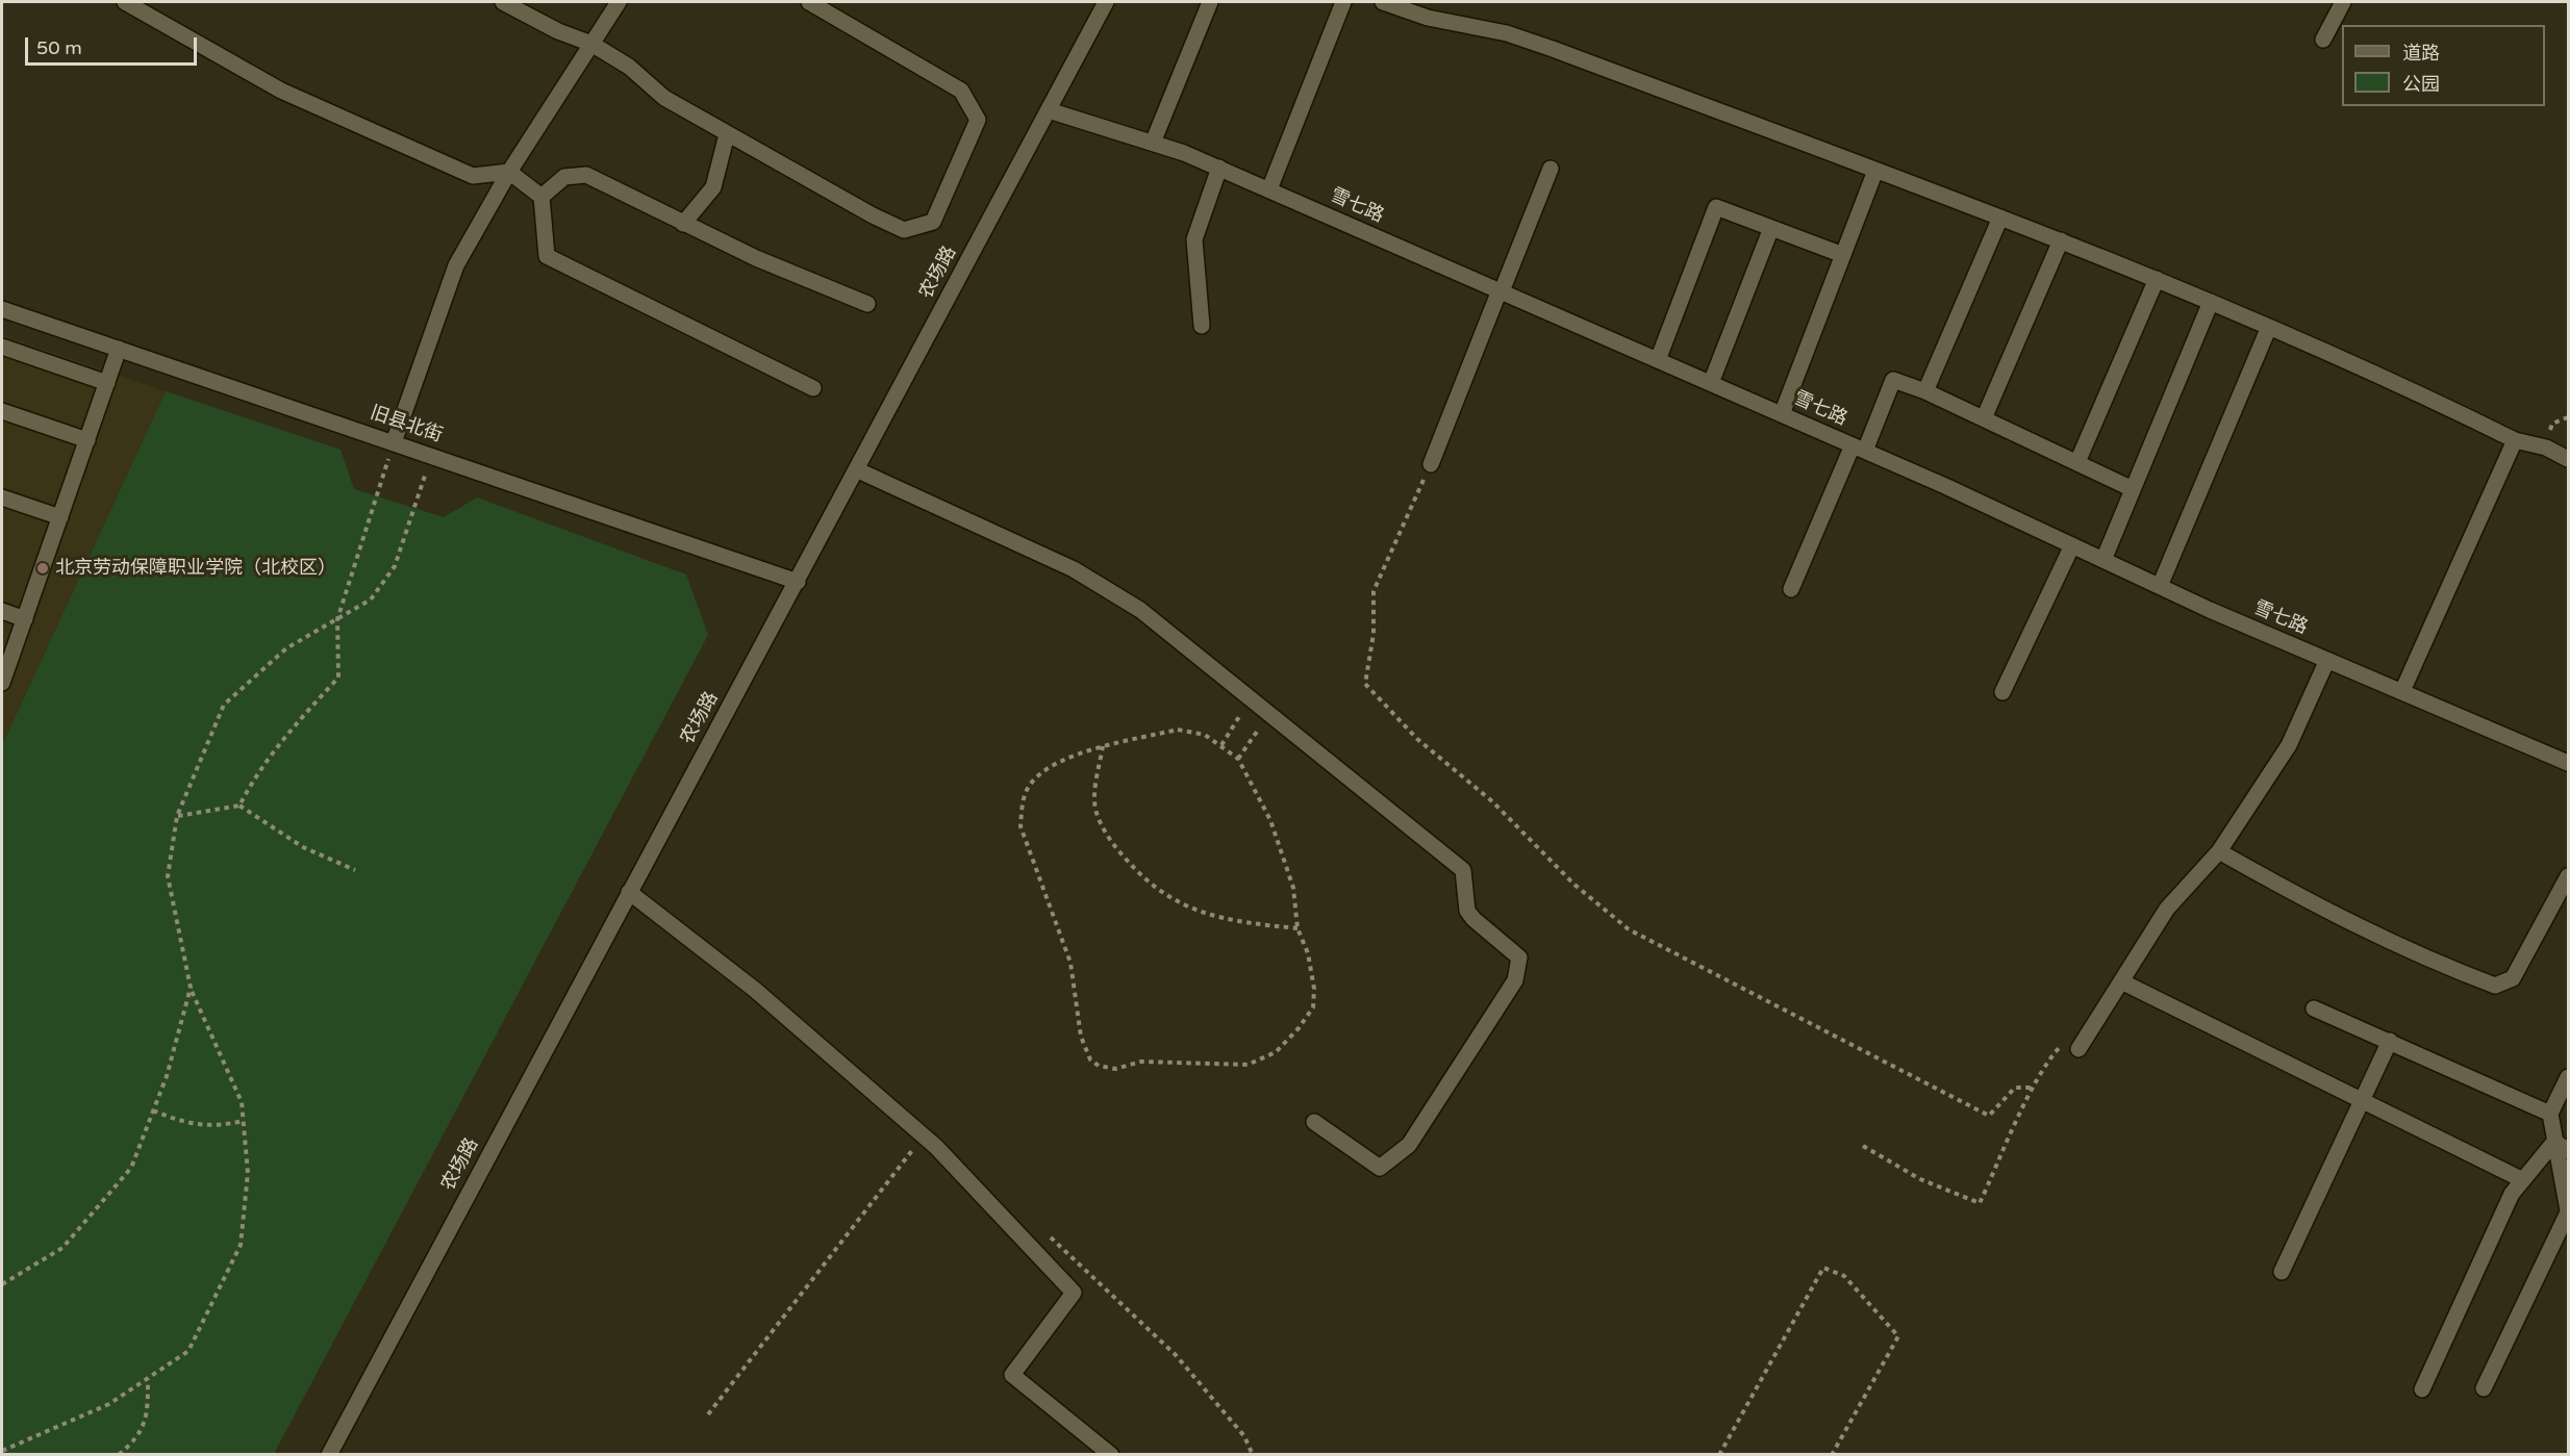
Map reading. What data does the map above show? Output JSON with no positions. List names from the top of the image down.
{
  "streets": {
    "street": ["雪七路", "农场路", "旧县北街"]
  },
  "crossings": [
    ["雪七路", "农场路"],
    ["农场路", "旧县北街"]
  ],
  "places": ["北京劳动保障职业学院（北校区）"],
  "legend": ["道路", "公园"],
  "scale_bar": "50 m"
}
